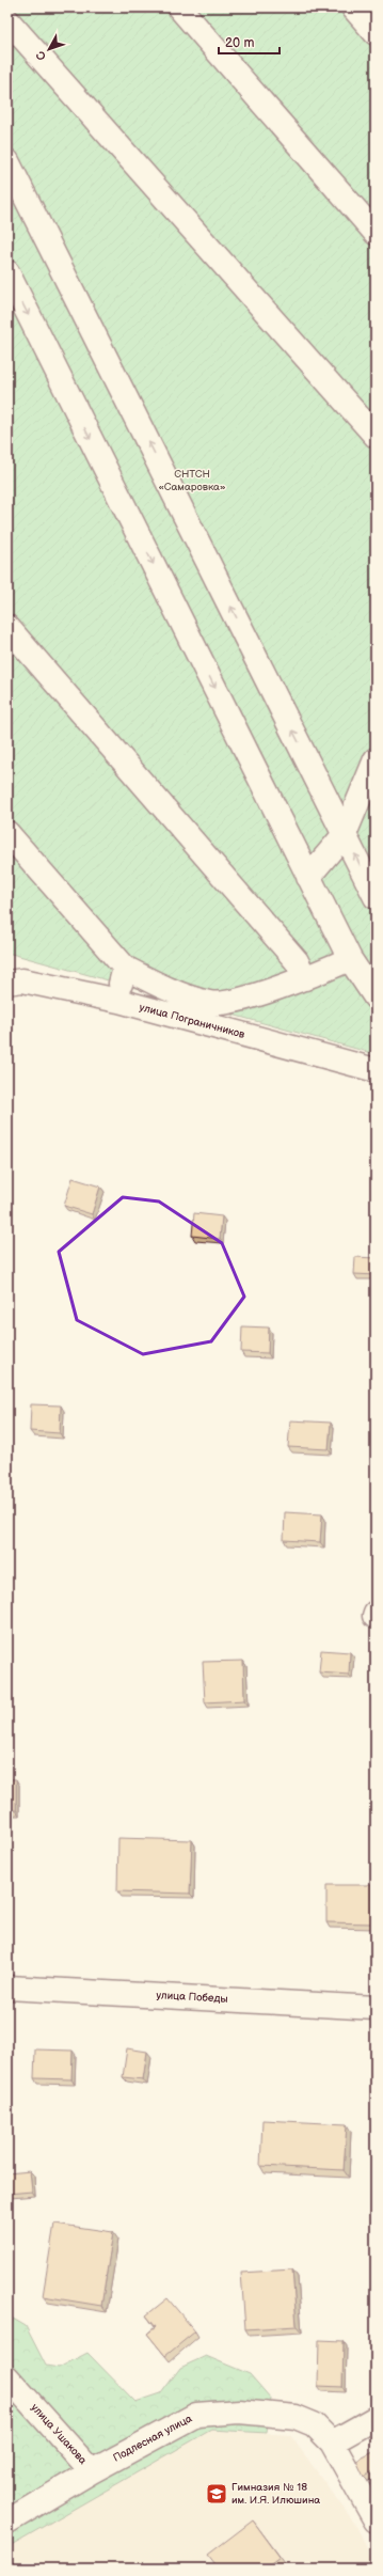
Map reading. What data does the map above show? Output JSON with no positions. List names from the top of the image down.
{
  "streets": {
    "street": [
      "улица Пограничников",
      "улица Победы",
      "улица Ушакова",
      "Подлесная улица"
    ]
  },
  "crossings": [
    ["улица Ушакова", "Подлесная улица"]
  ],
  "parks": ["СНТСН «Самаровка»"],
  "places": {
    "school or university": ["Гимназия № 18 им. И.Я. Илюшина"]
  },
  "scale_bar": "20 m",
  "north": "bottom left"
}
